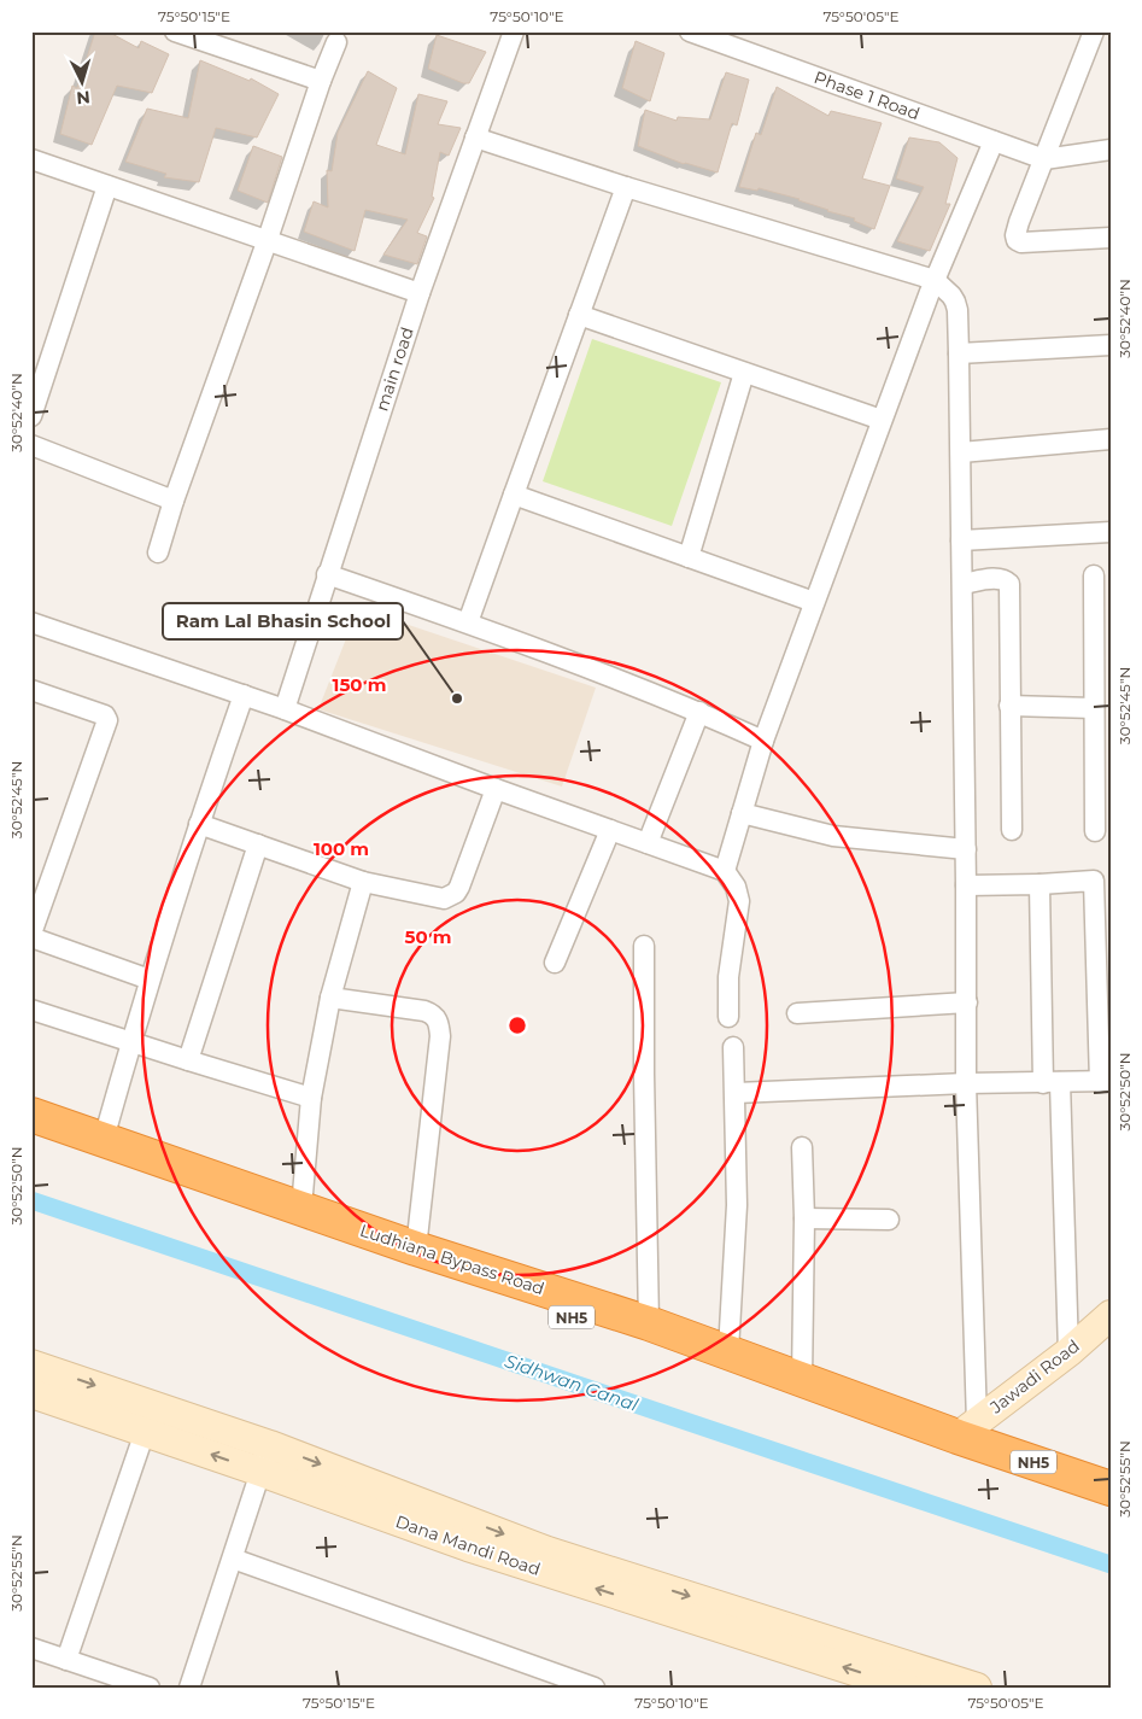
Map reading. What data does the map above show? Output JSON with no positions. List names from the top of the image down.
{
  "streets": {
    "highway": ["Ludhiana Bypass Road", "NH5"],
    "street": [
      "Phase 1 Road",
      "main road",
      "Jawadi Road",
      "Dana Mandi Road"
    ]
  },
  "crossings": [
    ["Ludhiana Bypass Road", "Jawadi Road"]
  ],
  "water": ["Sidhwan Canal"],
  "places": ["Ram Lal Bhasin School"],
  "north": "bottom",
  "coordinates": [
    "75°50'15\"E",
    "75°50'10\"E",
    "75°50'05\"E",
    "30°52'40\"N",
    "30°52'45\"N",
    "30°52'50\"N",
    "30°52'55\"N"
  ],
  "rings": ["150 m", "100 m", "50 m"]
}
